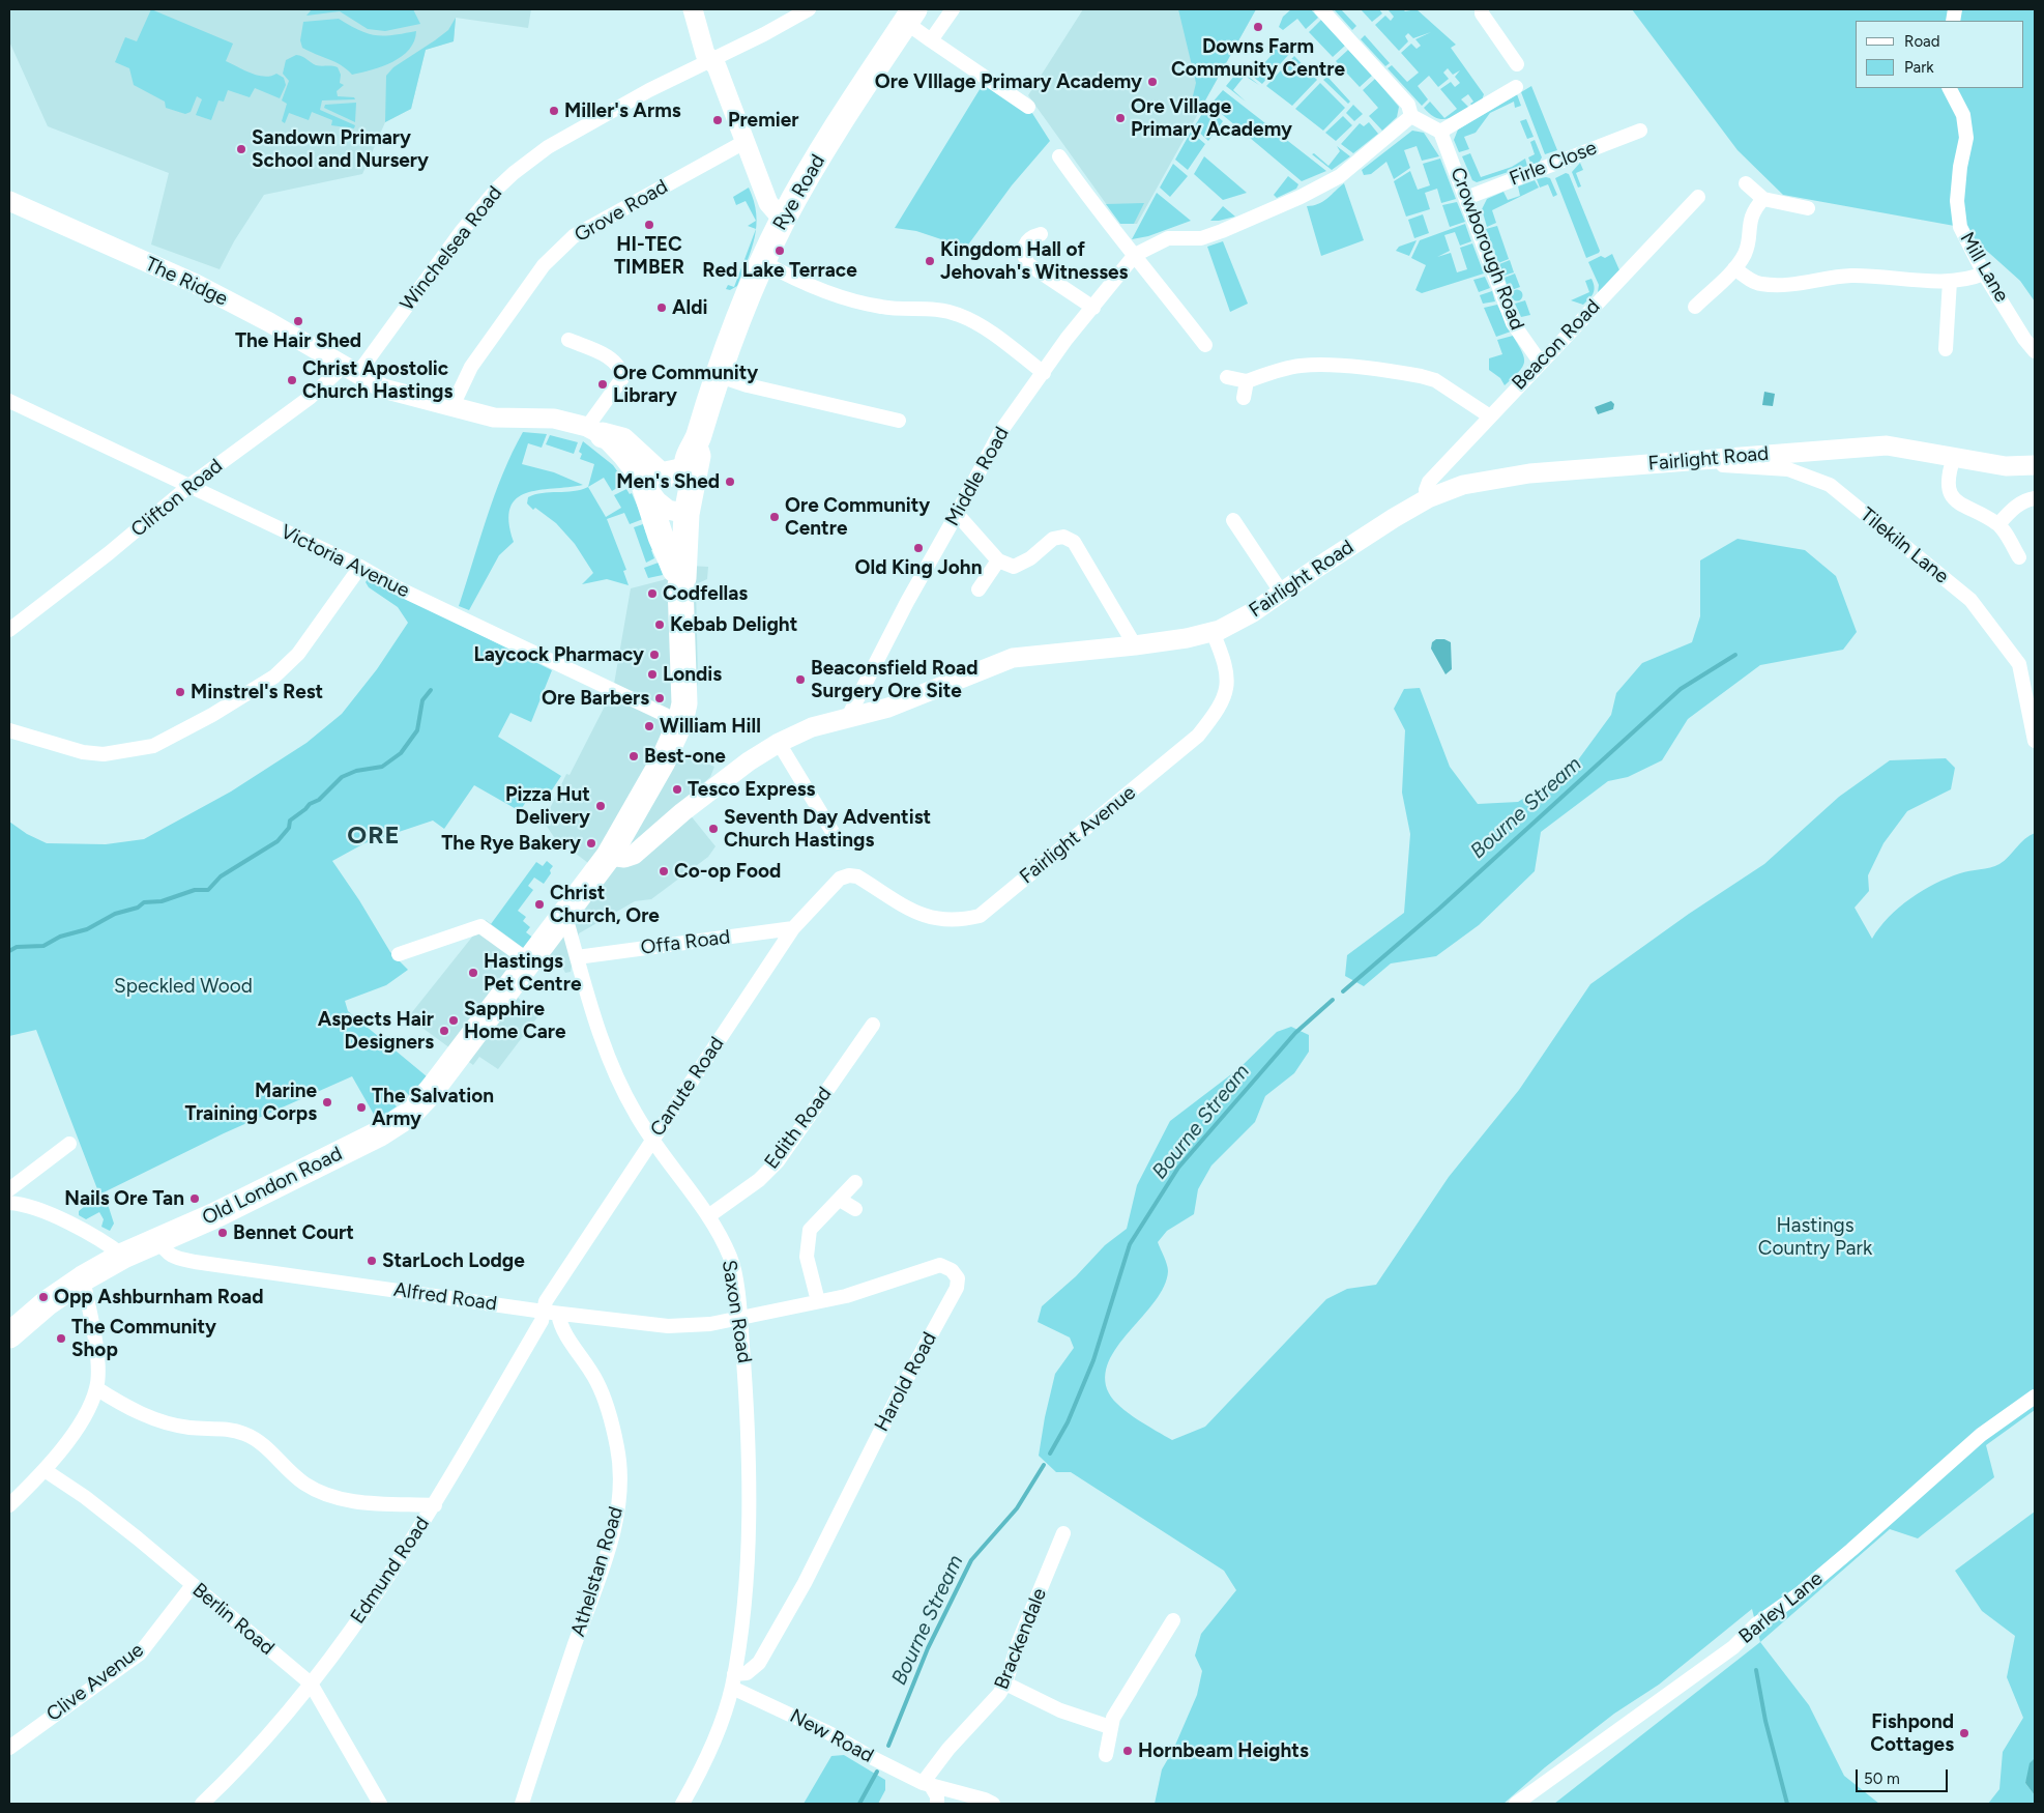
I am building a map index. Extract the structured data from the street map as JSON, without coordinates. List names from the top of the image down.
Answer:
{
  "streets": {
    "highway": ["Rye Road", "Old London Road"],
    "street": [
      "Firle Close",
      "Grove Road",
      "Winchelsea Road",
      "Crowborough Road",
      "Mill Lane",
      "The Ridge",
      "Beacon Road",
      "Fairlight Road",
      "Middle Road",
      "Clifton Road",
      "Tilekiln Lane",
      "Victoria Avenue",
      "Fairlight Avenue",
      "Offa Road",
      "Canute Road",
      "Edith Road",
      "Alfred Road",
      "Saxon Road",
      "Harold Road",
      "Edmund Road",
      "Athelstan Road",
      "Barley Lane",
      "Berlin Road",
      "Brackendale",
      "Clive Avenue",
      "New Road"
    ]
  },
  "crossings": [
    ["Firle Close", "Crowborough Road"],
    ["Rye Road", "Old London Road"],
    ["Winchelsea Road", "The Ridge"],
    ["Winchelsea Road", "Clifton Road"],
    ["Crowborough Road", "Beacon Road"],
    ["The Ridge", "Clifton Road"],
    ["Beacon Road", "Fairlight Road"],
    ["Fairlight Road", "Middle Road"],
    ["Fairlight Road", "Tilekiln Lane"],
    ["Fairlight Road", "Fairlight Avenue"],
    ["Fairlight Road", "Old London Road"],
    ["Clifton Road", "Victoria Avenue"],
    ["Victoria Avenue", "Old London Road"],
    ["Fairlight Avenue", "Canute Road"],
    ["Offa Road", "Canute Road"],
    ["Offa Road", "Saxon Road"],
    ["Canute Road", "Alfred Road"],
    ["Canute Road", "Saxon Road"],
    ["Canute Road", "Edmund Road"],
    ["Canute Road", "Athelstan Road"],
    ["Edith Road", "Saxon Road"],
    ["Old London Road", "Alfred Road"],
    ["Old London Road", "Saxon Road"],
    ["Alfred Road", "Saxon Road"],
    ["Alfred Road", "Harold Road"],
    ["Alfred Road", "Edmund Road"],
    ["Alfred Road", "Athelstan Road"],
    ["Saxon Road", "Harold Road"],
    ["Saxon Road", "New Road"],
    ["Harold Road", "New Road"],
    ["Edmund Road", "Athelstan Road"],
    ["Edmund Road", "Berlin Road"],
    ["Berlin Road", "Clive Avenue"],
    ["Brackendale", "New Road"]
  ],
  "districts": ["ORE"],
  "water": ["Bourne Stream"],
  "parks": ["Speckled Wood", "Hastings Country Park"],
  "places": [
    "Downs Farm Community Centre",
    "Ore VIllage Primary Academy",
    "Miller's Arms",
    "Ore Village Primary Academy",
    "Premier",
    "Sandown Primary School and Nursery",
    "HI-TEC TIMBER",
    "Red Lake Terrace",
    "Kingdom Hall of Jehovah's Witnesses",
    "Aldi",
    "The Hair Shed",
    "Christ Apostolic Church Hastings",
    "Ore Community Library",
    "Men's Shed",
    "Ore Community Centre",
    "Old King John",
    "Codfellas",
    "Kebab Delight",
    "Laycock Pharmacy",
    "Londis",
    "Beaconsfield Road Surgery Ore Site",
    "Minstrel's Rest",
    "Ore Barbers",
    "William Hill",
    "Best-one",
    "Tesco Express",
    "Pizza Hut Delivery",
    "Seventh Day Adventist Church Hastings",
    "The Rye Bakery",
    "Co-op Food",
    "Christ Church, Ore",
    "Hastings Pet Centre",
    "Sapphire Home Care",
    "Aspects Hair Designers",
    "Marine Training Corps",
    "The Salvation Army",
    "Nails Ore Tan",
    "Bennet Court",
    "StarLoch Lodge",
    "Opp Ashburnham Road",
    "The Community Shop",
    "Fishpond Cottages",
    "Hornbeam Heights"
  ],
  "legend": ["Road", "Park"],
  "scale_bar": "50 m"
}
